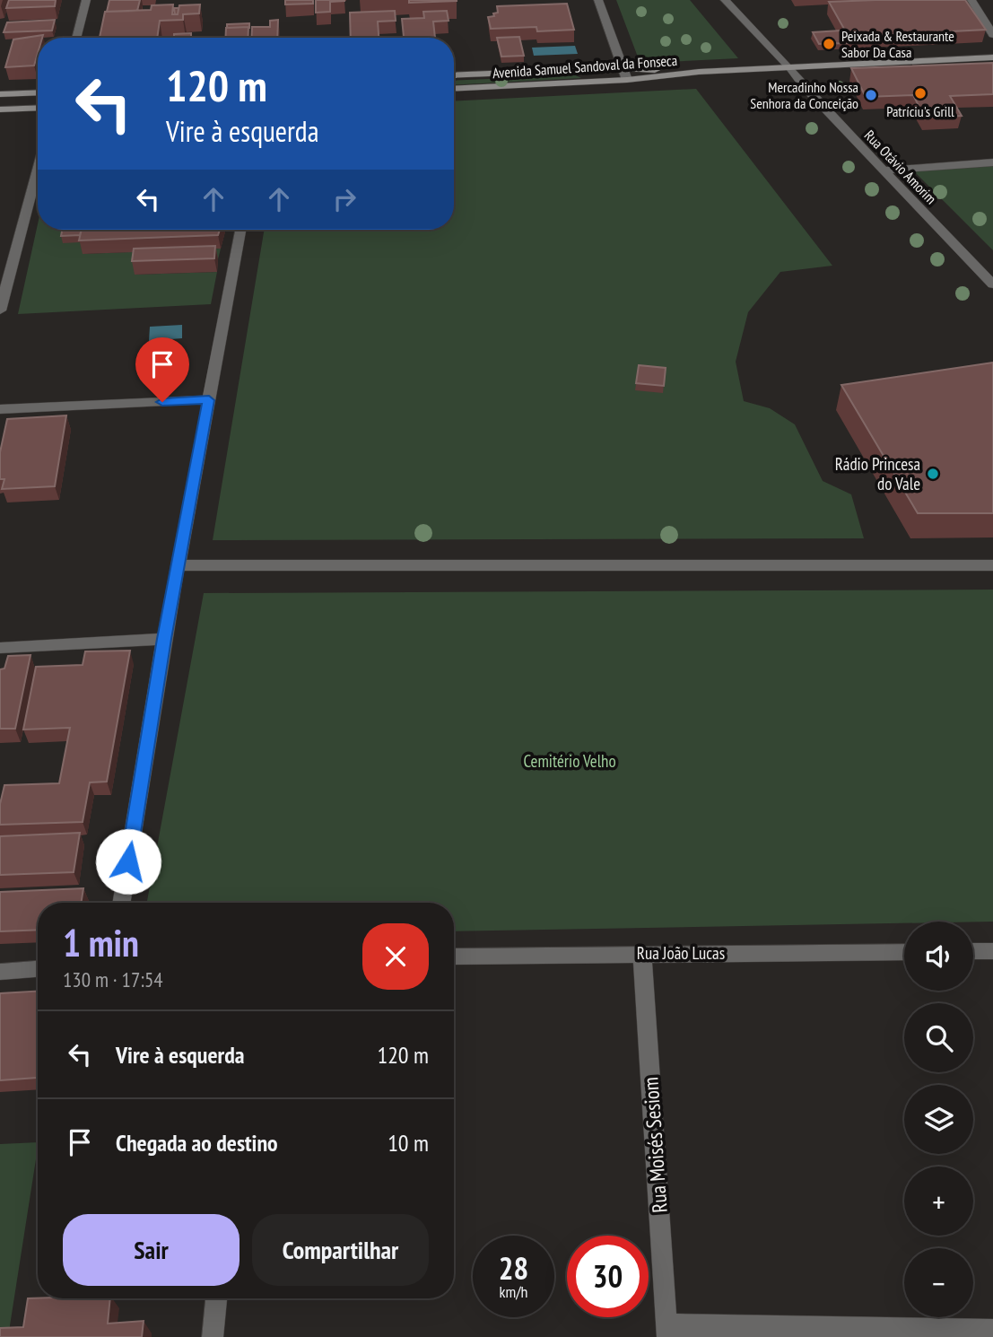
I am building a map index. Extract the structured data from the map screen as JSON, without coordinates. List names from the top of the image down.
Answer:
{
  "streets": {
    "street": [
      "Avenida Samuel Sandoval da Fonseca",
      "Rua Otávio Amorim",
      "Rua João Lucas",
      "Rua Moisés Sesiom"
    ]
  },
  "crossings": [
    ["Rua João Lucas", "Rua Moisés Sesiom"]
  ],
  "parks": ["Cemitério Velho"],
  "places": [
    "Peixada & Restaurante Sabor Da Casa",
    "Patríciu's Grill",
    "Mercadinho Nossa Senhora da Conceição",
    "Rádio Princesa do Vale"
  ],
  "page": {
    "turn": ["120 m", "Vire à esquerda"],
    "heading": ["1 min", "130 m · 17:54"],
    "map_buttons": ["+", "−"],
    "list": [
      {
        "name": "Vire à esquerda",
        "value": "120 m"
      },
      {
        "name": "Chegada ao destino",
        "value": "10 m"
      }
    ],
    "buttons": ["Sair", "Compartilhar"],
    "speed": "28 km/h",
    "limit": "30"
  }
}
